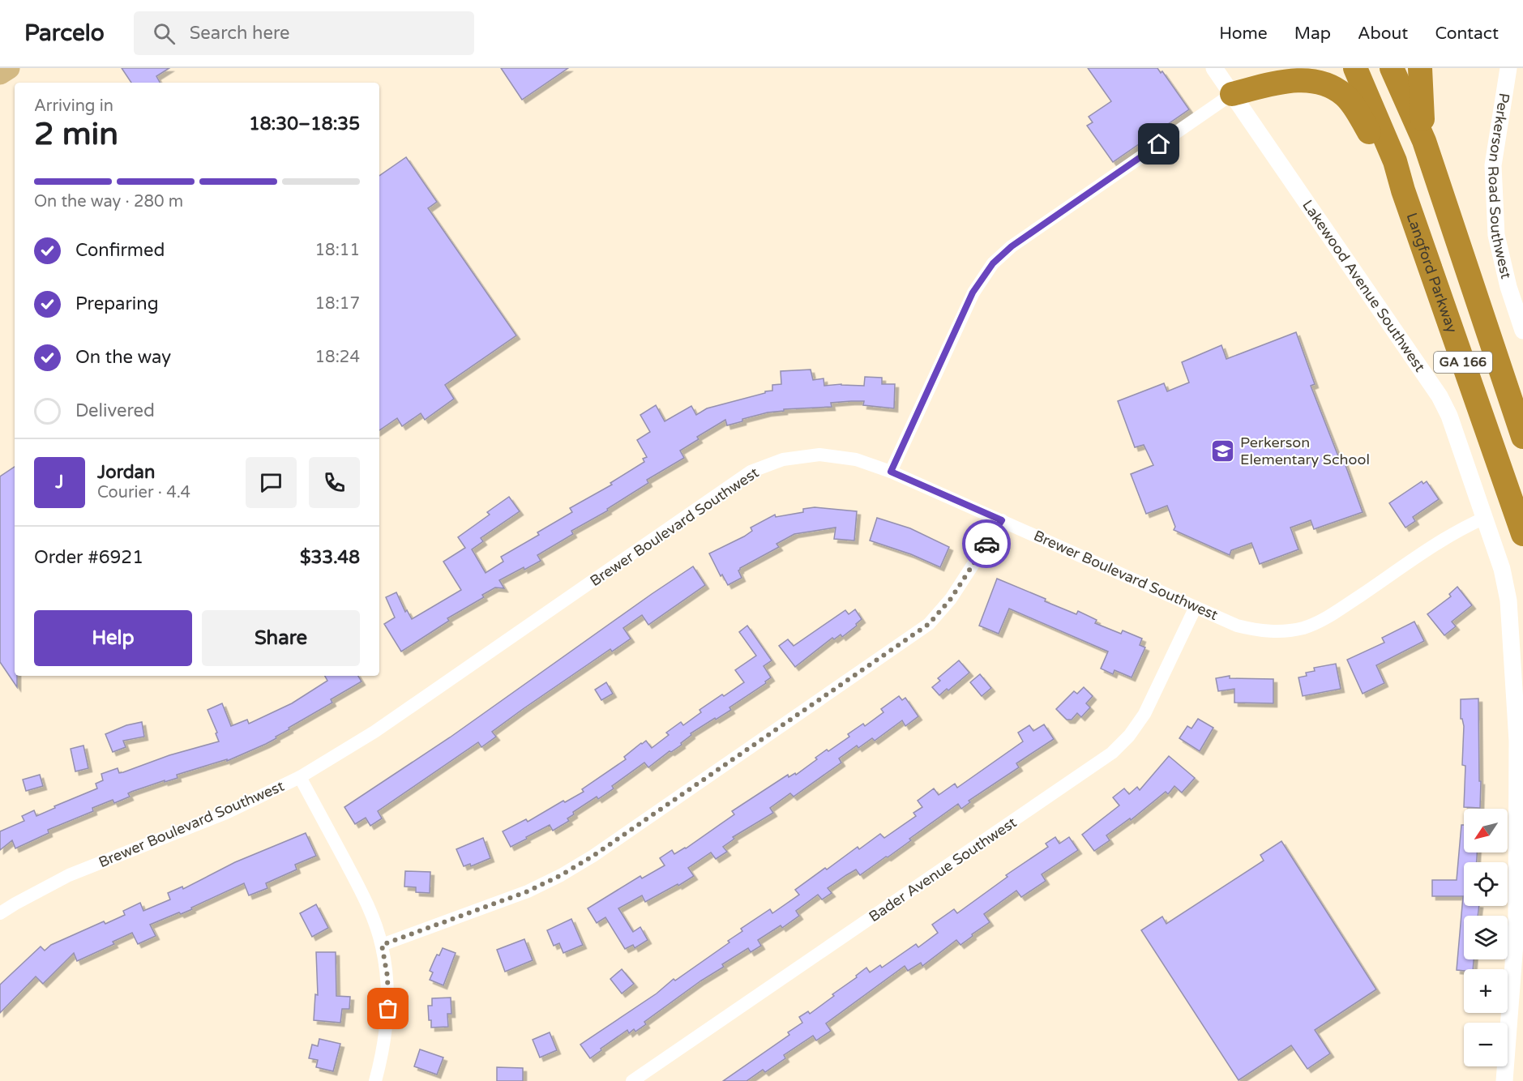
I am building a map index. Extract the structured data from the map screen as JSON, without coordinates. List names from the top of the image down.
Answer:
{
  "streets": {
    "highway": ["Langford Parkway", "GA 166"],
    "street": [
      "Perkerson Road Southwest",
      "Lakewood Avenue Southwest",
      "Brewer Boulevard Southwest",
      "Bader Avenue Southwest"
    ]
  },
  "crossings": [
    ["Lakewood Avenue Southwest", "Brewer Boulevard Southwest"],
    ["Brewer Boulevard Southwest", "Bader Avenue Southwest"]
  ],
  "places": {
    "school or university": ["Perkerson Elementary School"]
  },
  "north": "bottom left",
  "page": {
    "header": "Parcelo",
    "search": "Search here",
    "nav": [
      "Home",
      "Map",
      "About",
      "Contact"
    ],
    "heading": ["2 min", "Arriving in", "18:30–18:35"],
    "panel": [
      "Jordan",
      "Courier · 4.4",
      "Order #6921",
      "$33.48"
    ],
    "bar": "On the way · 280 m",
    "list": [
      ["Confirmed", "18:11"],
      ["Preparing", "18:17"],
      ["On the way", "18:24"],
      "Delivered"
    ],
    "round": "J",
    "buttons": ["Help", "Share"],
    "map_buttons": ["+", "−"]
  }
}
